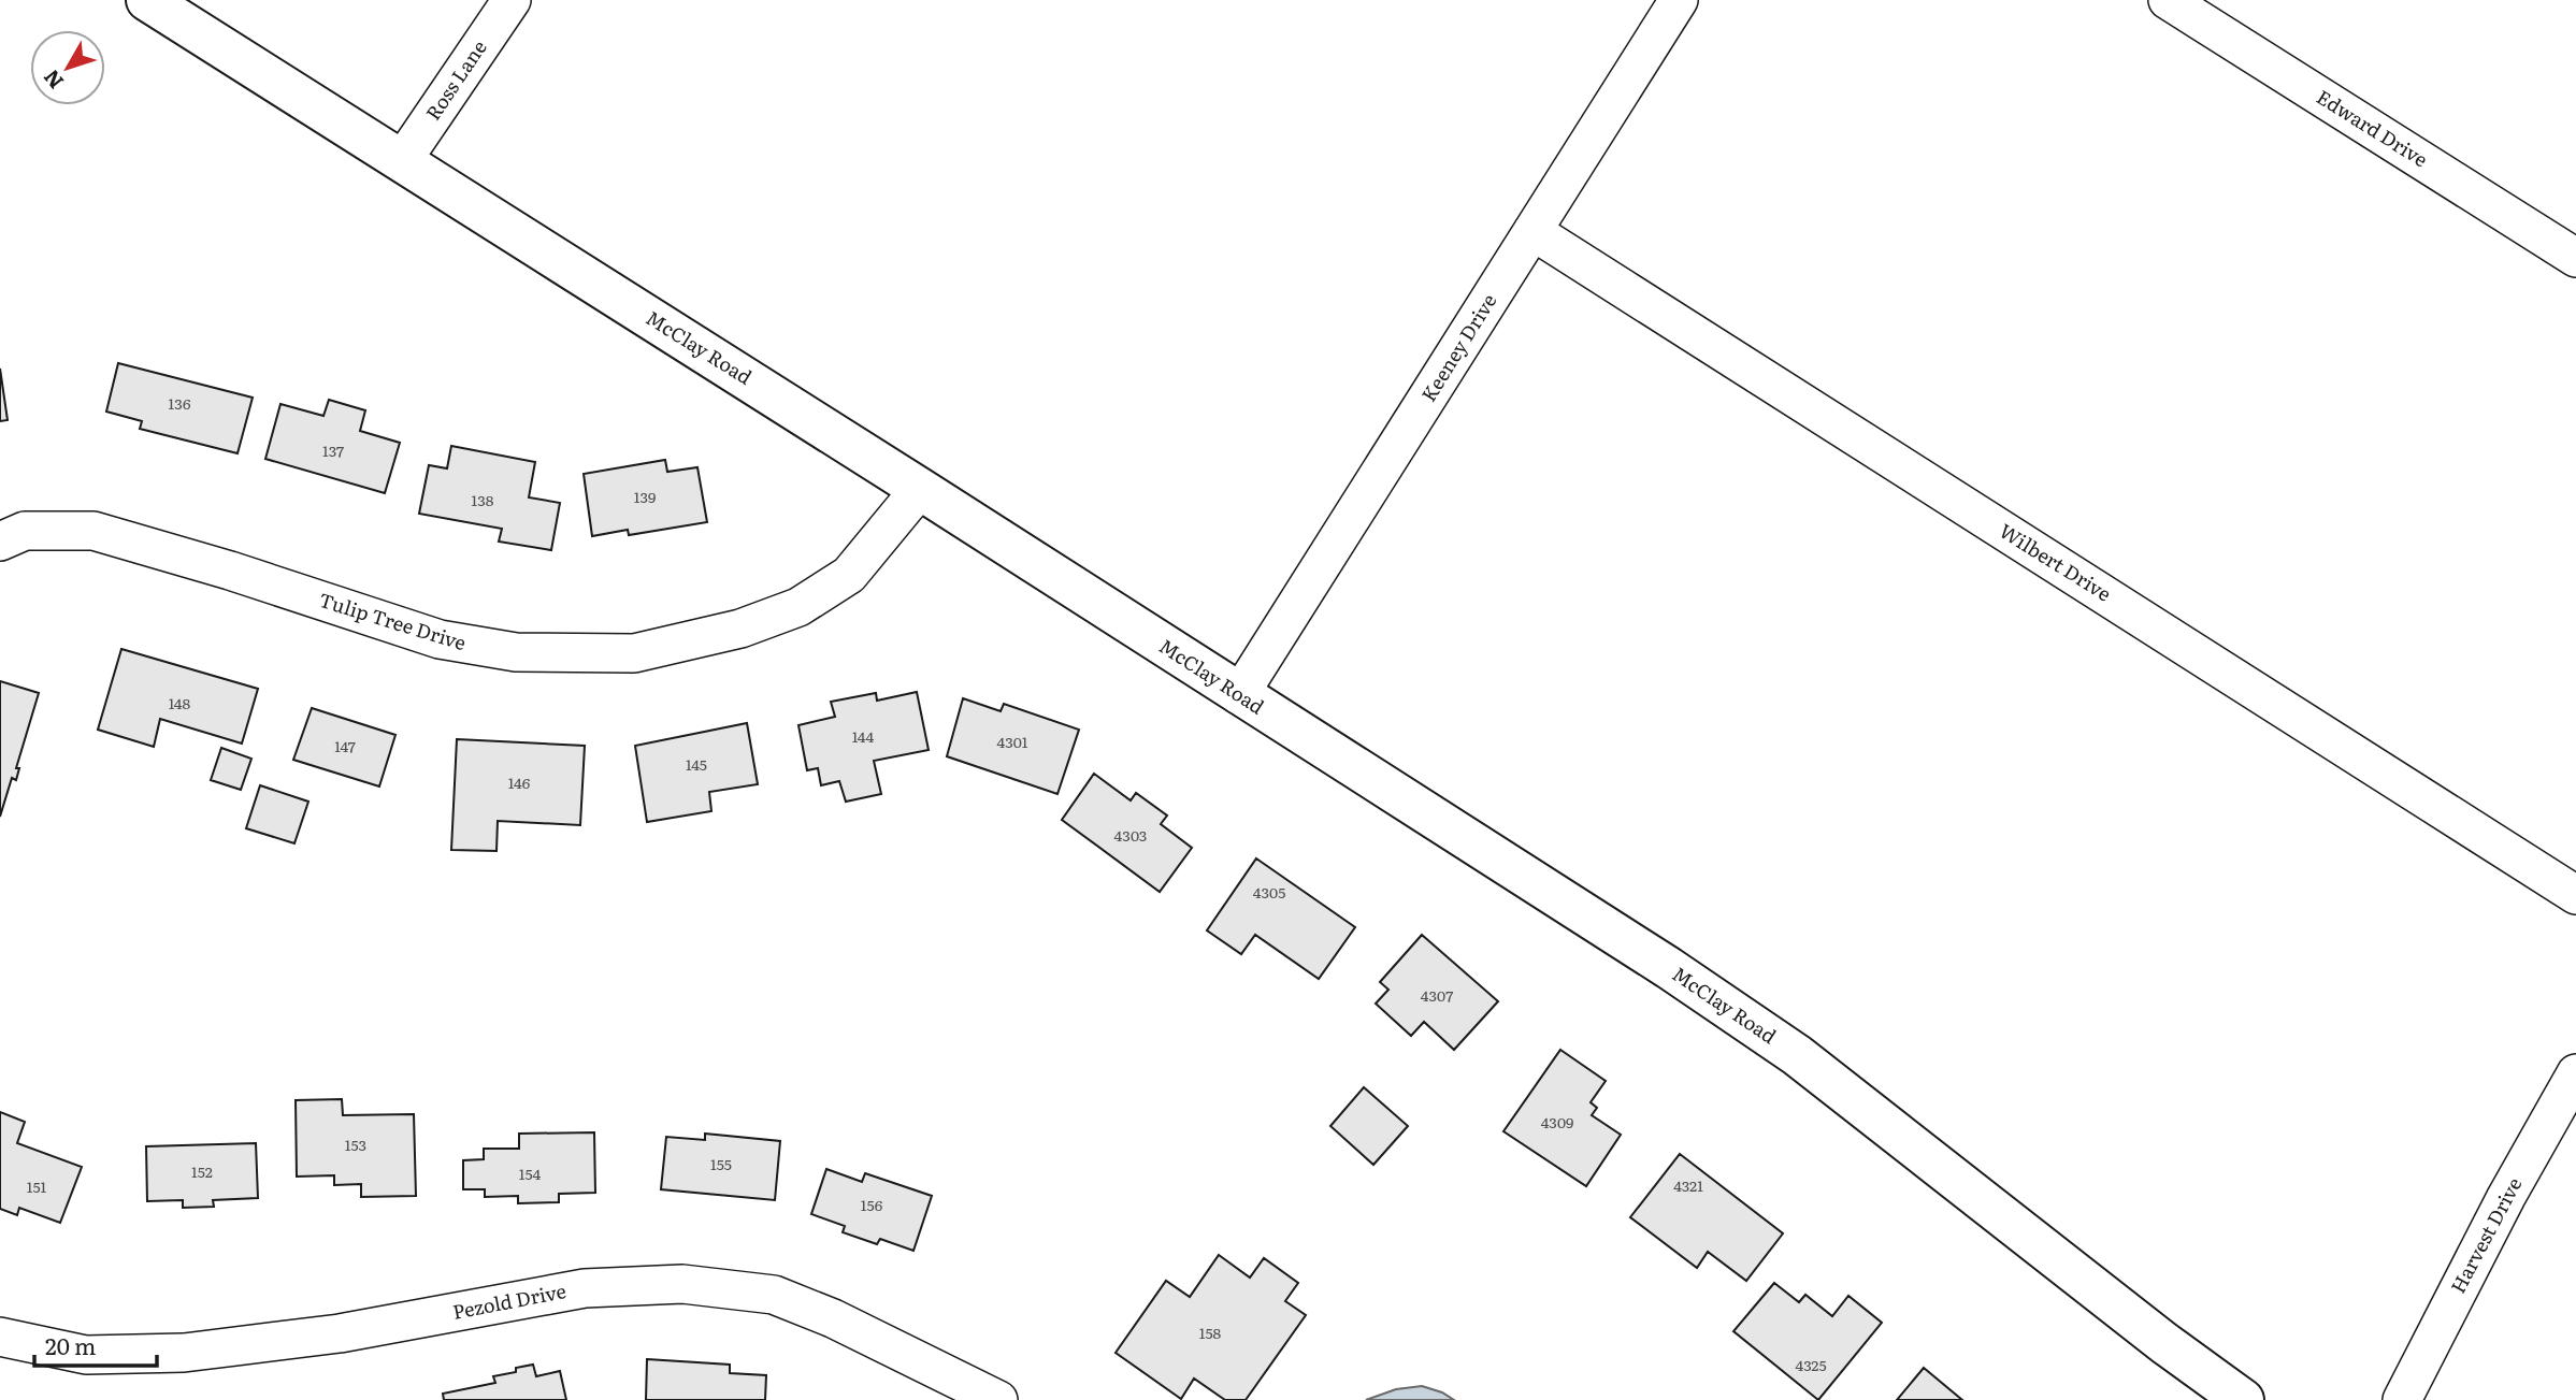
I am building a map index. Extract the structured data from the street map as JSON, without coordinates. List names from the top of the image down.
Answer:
{
  "streets": {
    "main road": ["McClay Road"],
    "street": [
      "Ross Lane",
      "Edward Drive",
      "Keeney Drive",
      "Wilbert Drive",
      "Tulip Tree Drive",
      "Harvest Drive",
      "Pezold Drive"
    ]
  },
  "crossings": [
    ["Ross Lane", "McClay Road"],
    ["McClay Road", "Keeney Drive"],
    ["McClay Road", "Tulip Tree Drive"],
    ["Keeney Drive", "Wilbert Drive"]
  ],
  "house_numbers": [
    "136",
    "137",
    "139",
    "138",
    "148",
    "144",
    "4301",
    "147",
    "145",
    "146",
    "4303",
    "4305",
    "4307",
    "4309",
    "153",
    "155",
    "152",
    "154",
    "4321",
    "151",
    "156",
    "158",
    "4325"
  ],
  "scale_bar": "20 m",
  "north": "bottom left"
}
